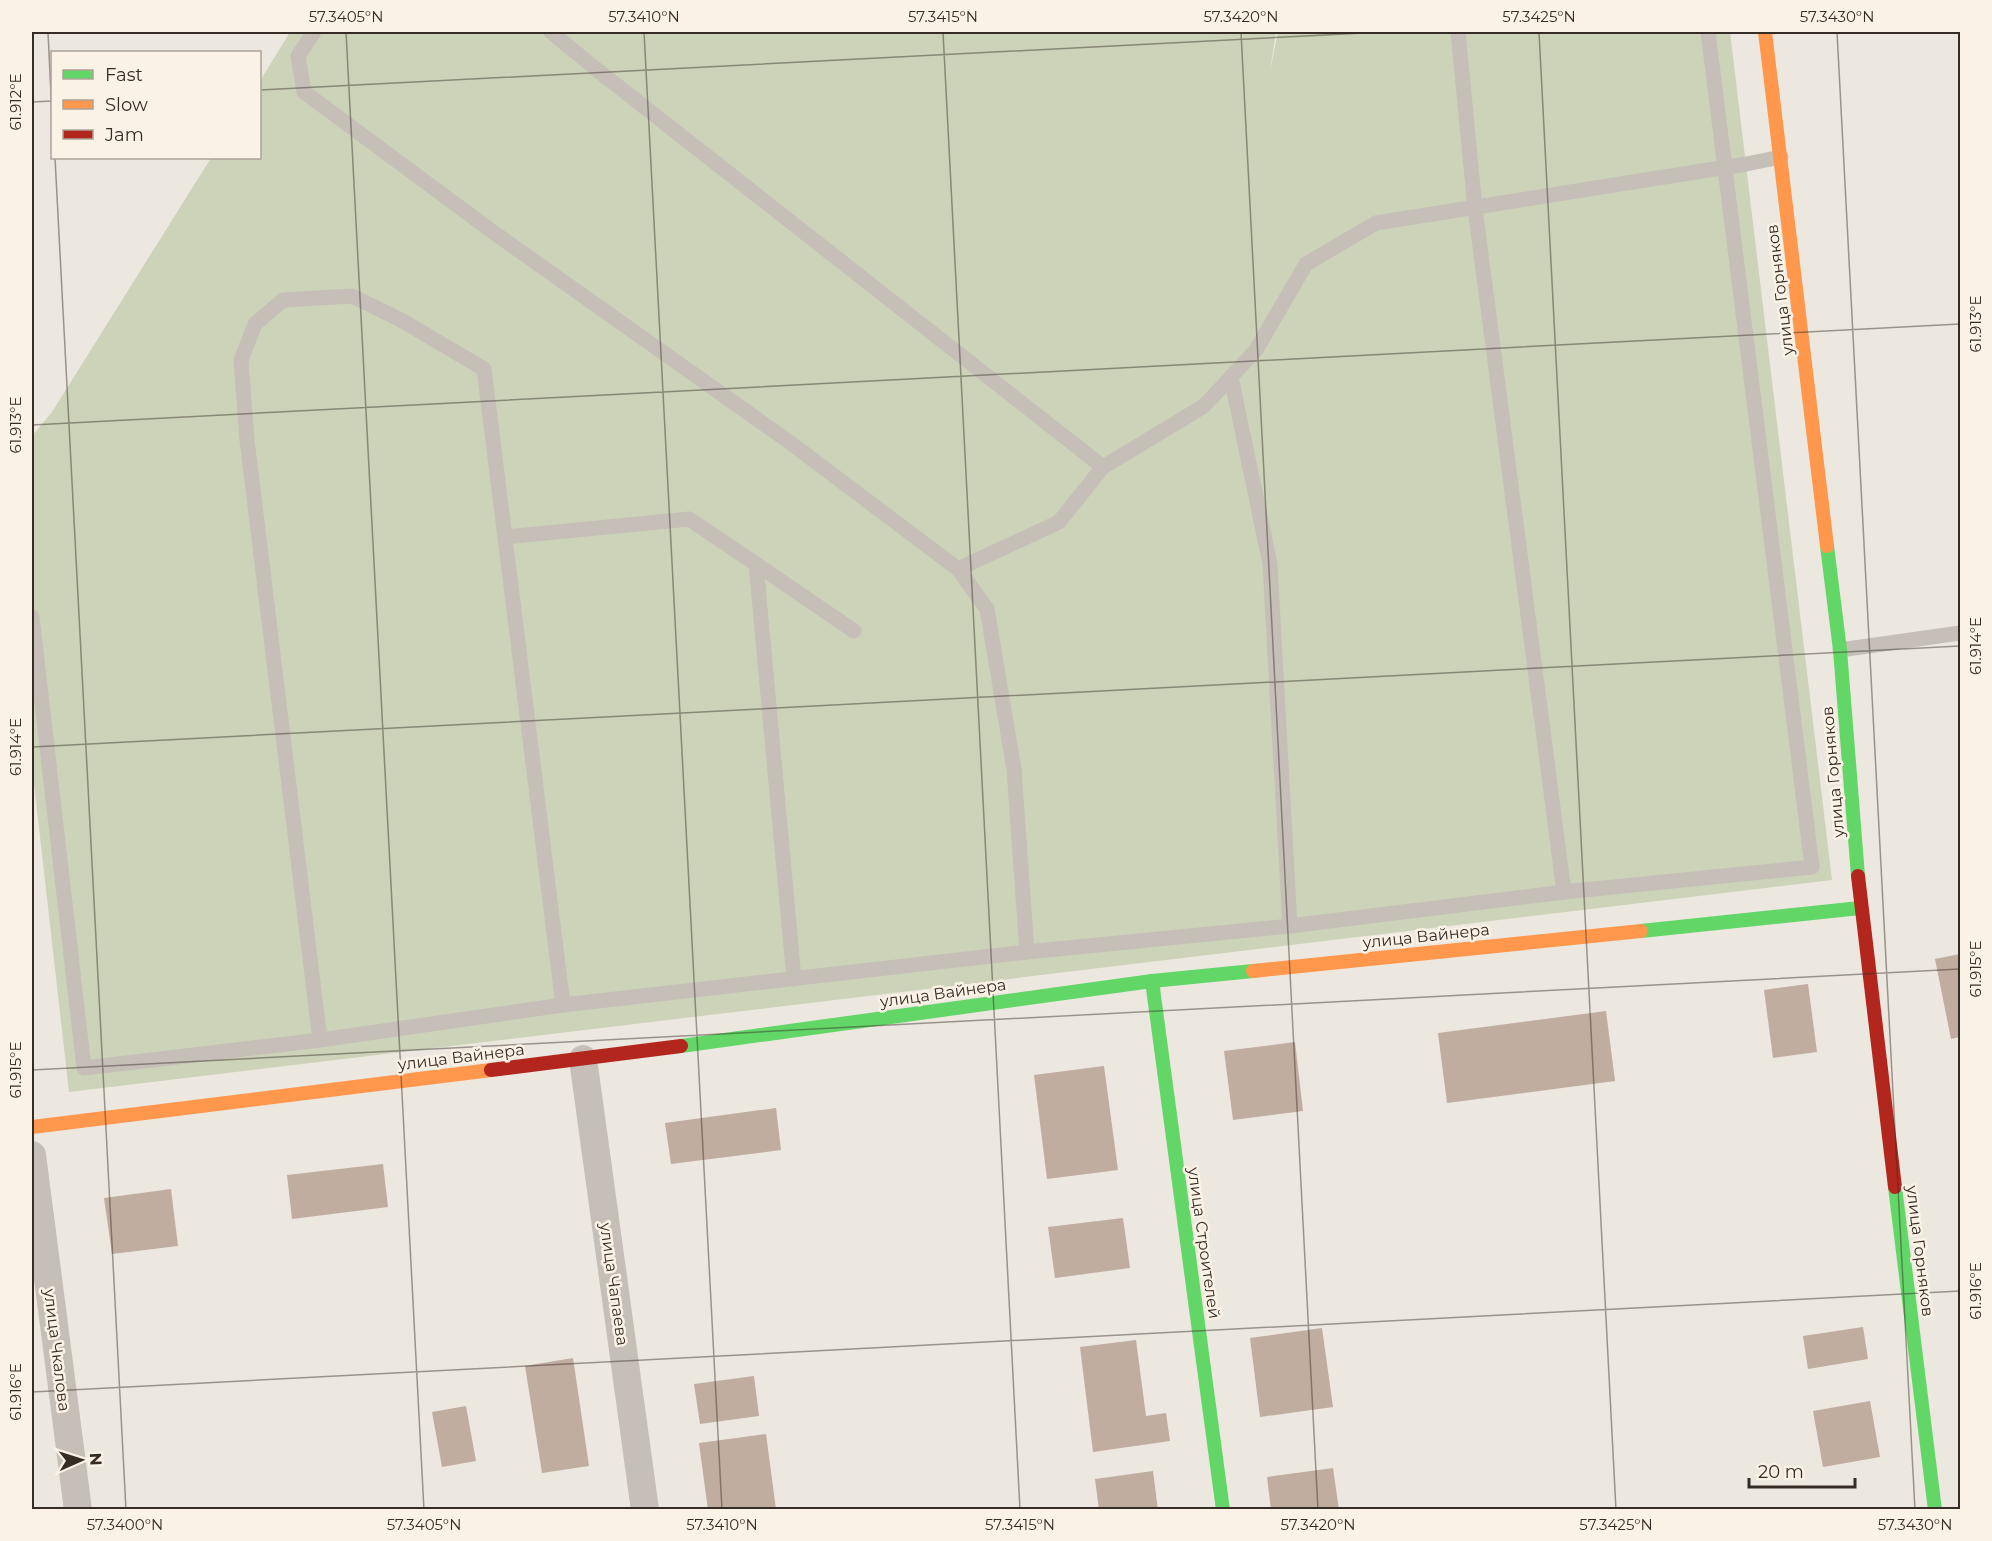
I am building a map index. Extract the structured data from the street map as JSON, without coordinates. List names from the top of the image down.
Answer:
{
  "streets": {
    "street": [
      "улица Горняков",
      "улица Вайнера",
      "улица Строителей",
      "улица Чапаева",
      "улица Чкалова"
    ]
  },
  "crossings": [
    ["улица Горняков", "улица Вайнера"],
    ["улица Вайнера", "улица Строителей"],
    ["улица Вайнера", "улица Чапаева"]
  ],
  "legend": ["Fast", "Slow", "Jam"],
  "scale_bar": "20 m",
  "north": "right",
  "coordinates": [
    "57.3405°N",
    "57.3410°N",
    "57.3415°N",
    "57.3420°N",
    "57.3425°N",
    "57.3430°N",
    "61.912°E",
    "61.913°E",
    "61.914°E",
    "61.915°E",
    "61.916°E",
    "57.3400°N"
  ]
}
